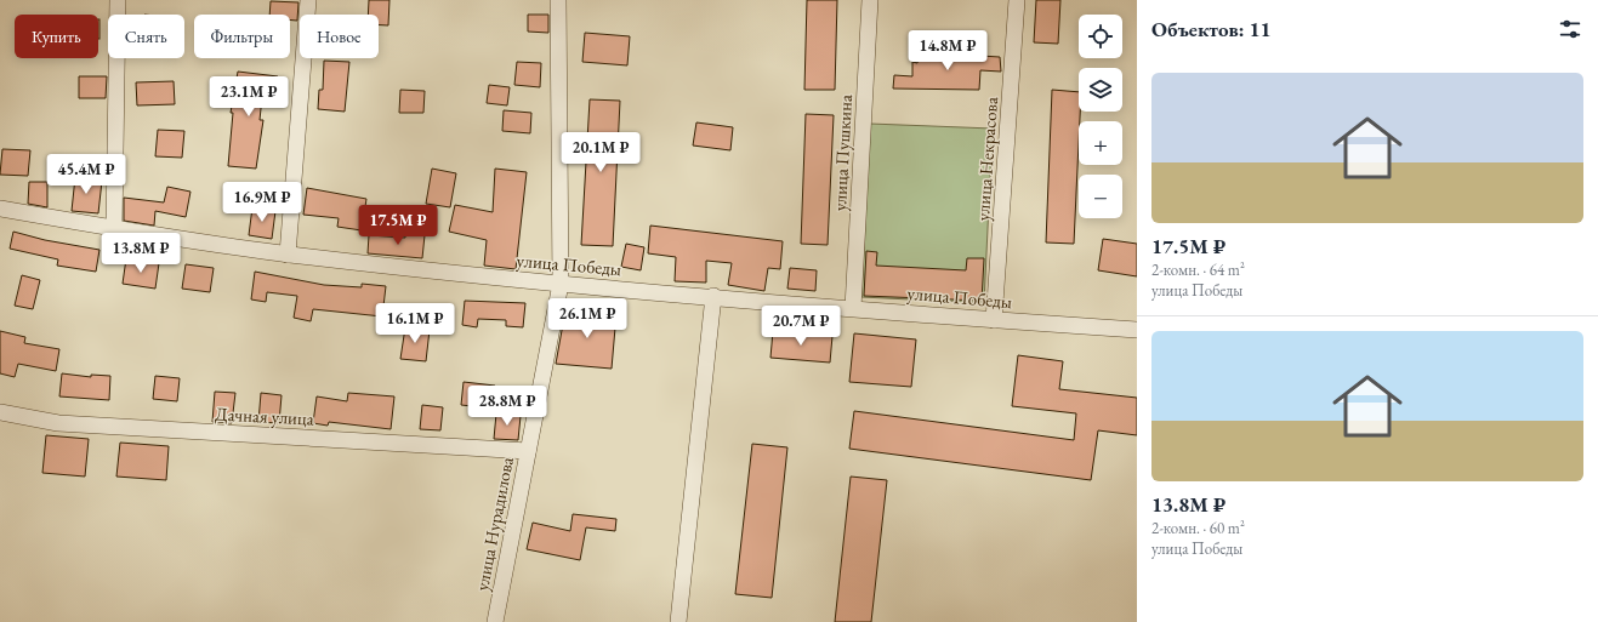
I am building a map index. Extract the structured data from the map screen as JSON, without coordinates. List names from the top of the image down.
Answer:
{
  "streets": {
    "street": [
      "улица Пушкина",
      "улица Некрасова",
      "улица Победы",
      "Дачная улица",
      "улица Нурадилова"
    ]
  },
  "crossings": [
    ["улица Пушкина", "улица Победы"],
    ["улица Некрасова", "улица Победы"],
    ["улица Победы", "улица Нурадилова"],
    ["Дачная улица", "улица Нурадилова"]
  ],
  "page": {
    "heading": "Объектов: 11",
    "map_buttons": ["+", "−"],
    "chip": [
      "Купить",
      "Снять",
      "Фильтры",
      "Новое"
    ],
    "price": [
      "14.8M ₽",
      "23.1M ₽",
      "20.1M ₽",
      "45.4M ₽",
      "16.9M ₽",
      "17.5M ₽",
      "13.8M ₽",
      "26.1M ₽",
      "16.1M ₽",
      "20.7M ₽",
      "28.8M ₽"
    ],
    "list": [
      {
        "name": "17.5M ₽",
        "note": "2-комн. · 64 m² · улица Победы"
      },
      {
        "name": "13.8M ₽",
        "note": "2-комн. · 60 m² · улица Победы"
      }
    ]
  }
}
